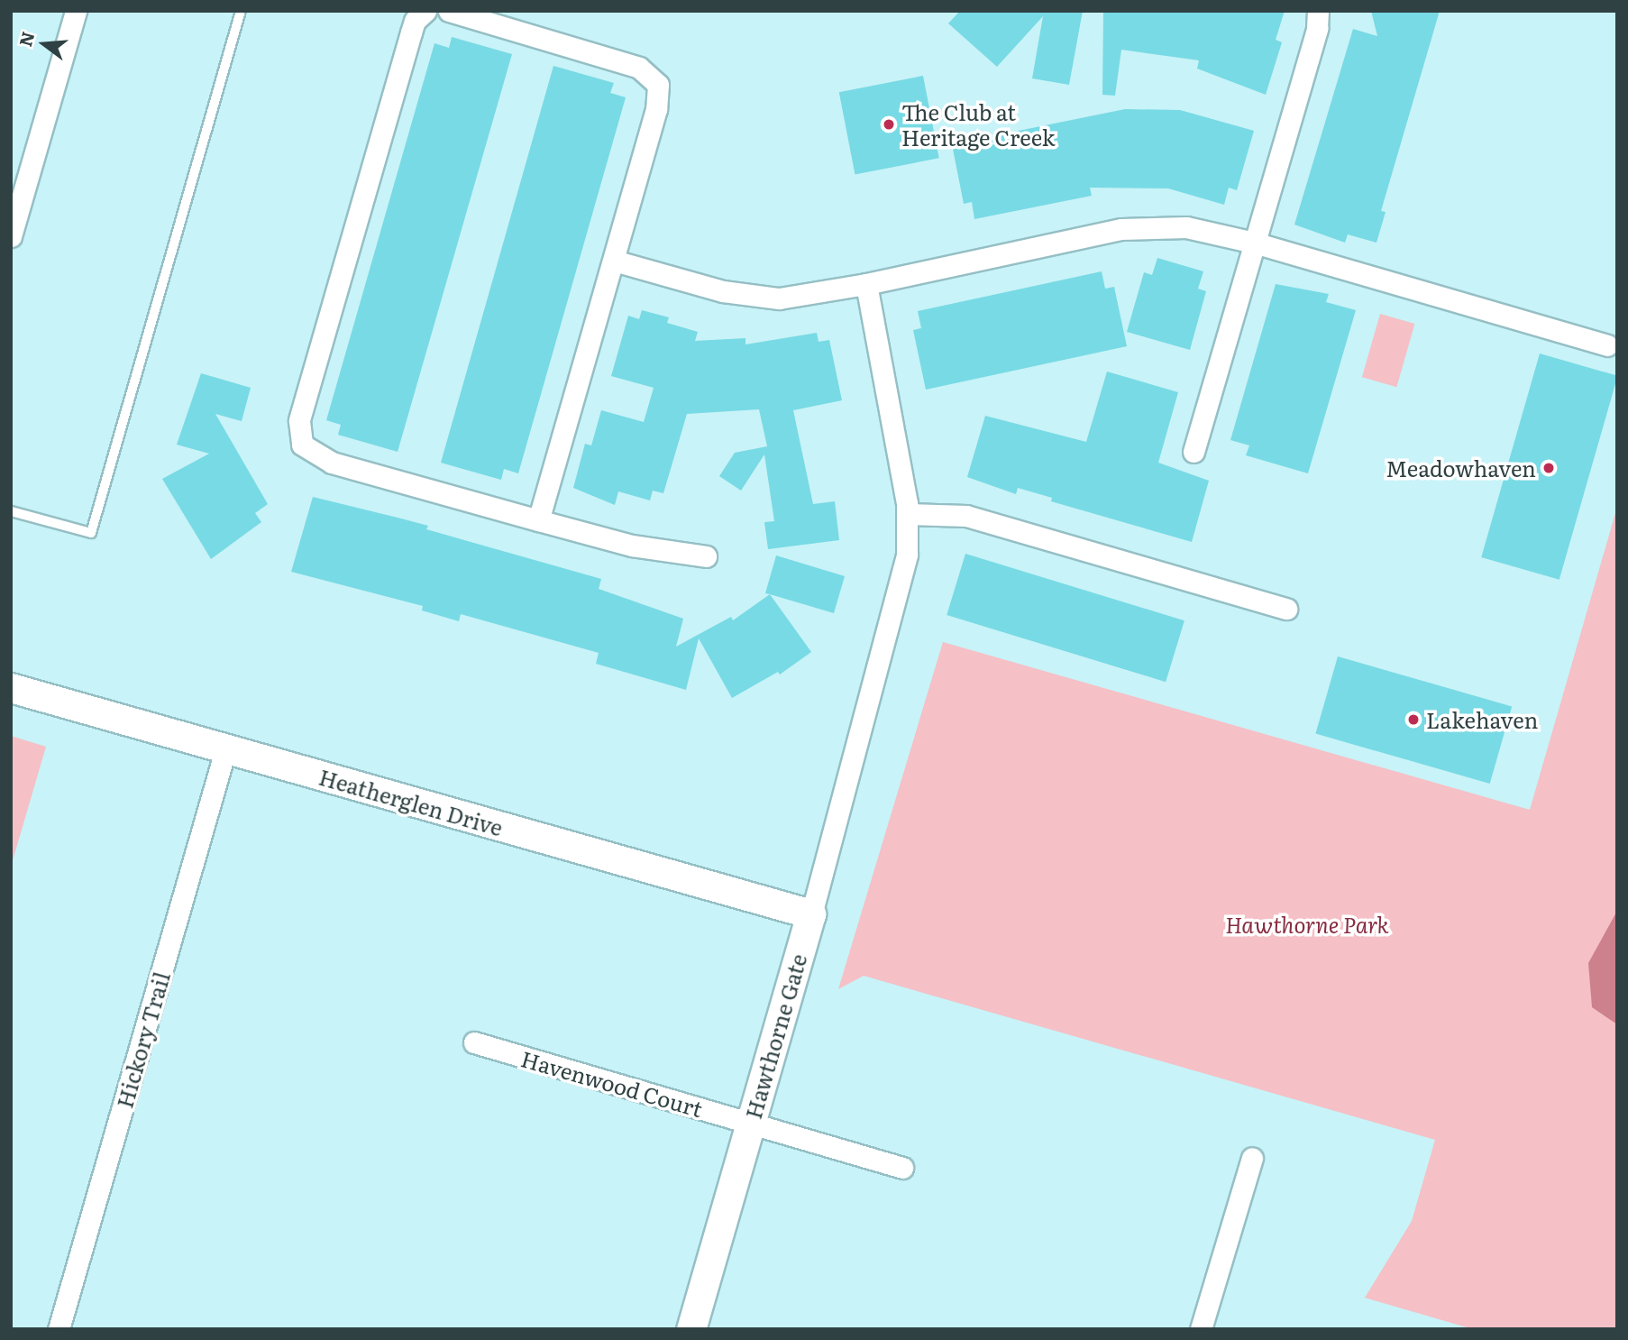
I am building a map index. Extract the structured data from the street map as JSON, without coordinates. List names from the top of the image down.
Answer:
{
  "streets": {
    "street": [
      "Heatherglen Drive",
      "Hawthorne Gate",
      "Hickory Trail",
      "Havenwood Court"
    ]
  },
  "crossings": [
    ["Heatherglen Drive", "Hawthorne Gate"],
    ["Heatherglen Drive", "Hickory Trail"],
    ["Hawthorne Gate", "Havenwood Court"]
  ],
  "parks": ["Hawthorne Park"],
  "places": ["The Club at Heritage Creek", "Meadowhaven", "Lakehaven"],
  "north": "left"
}
